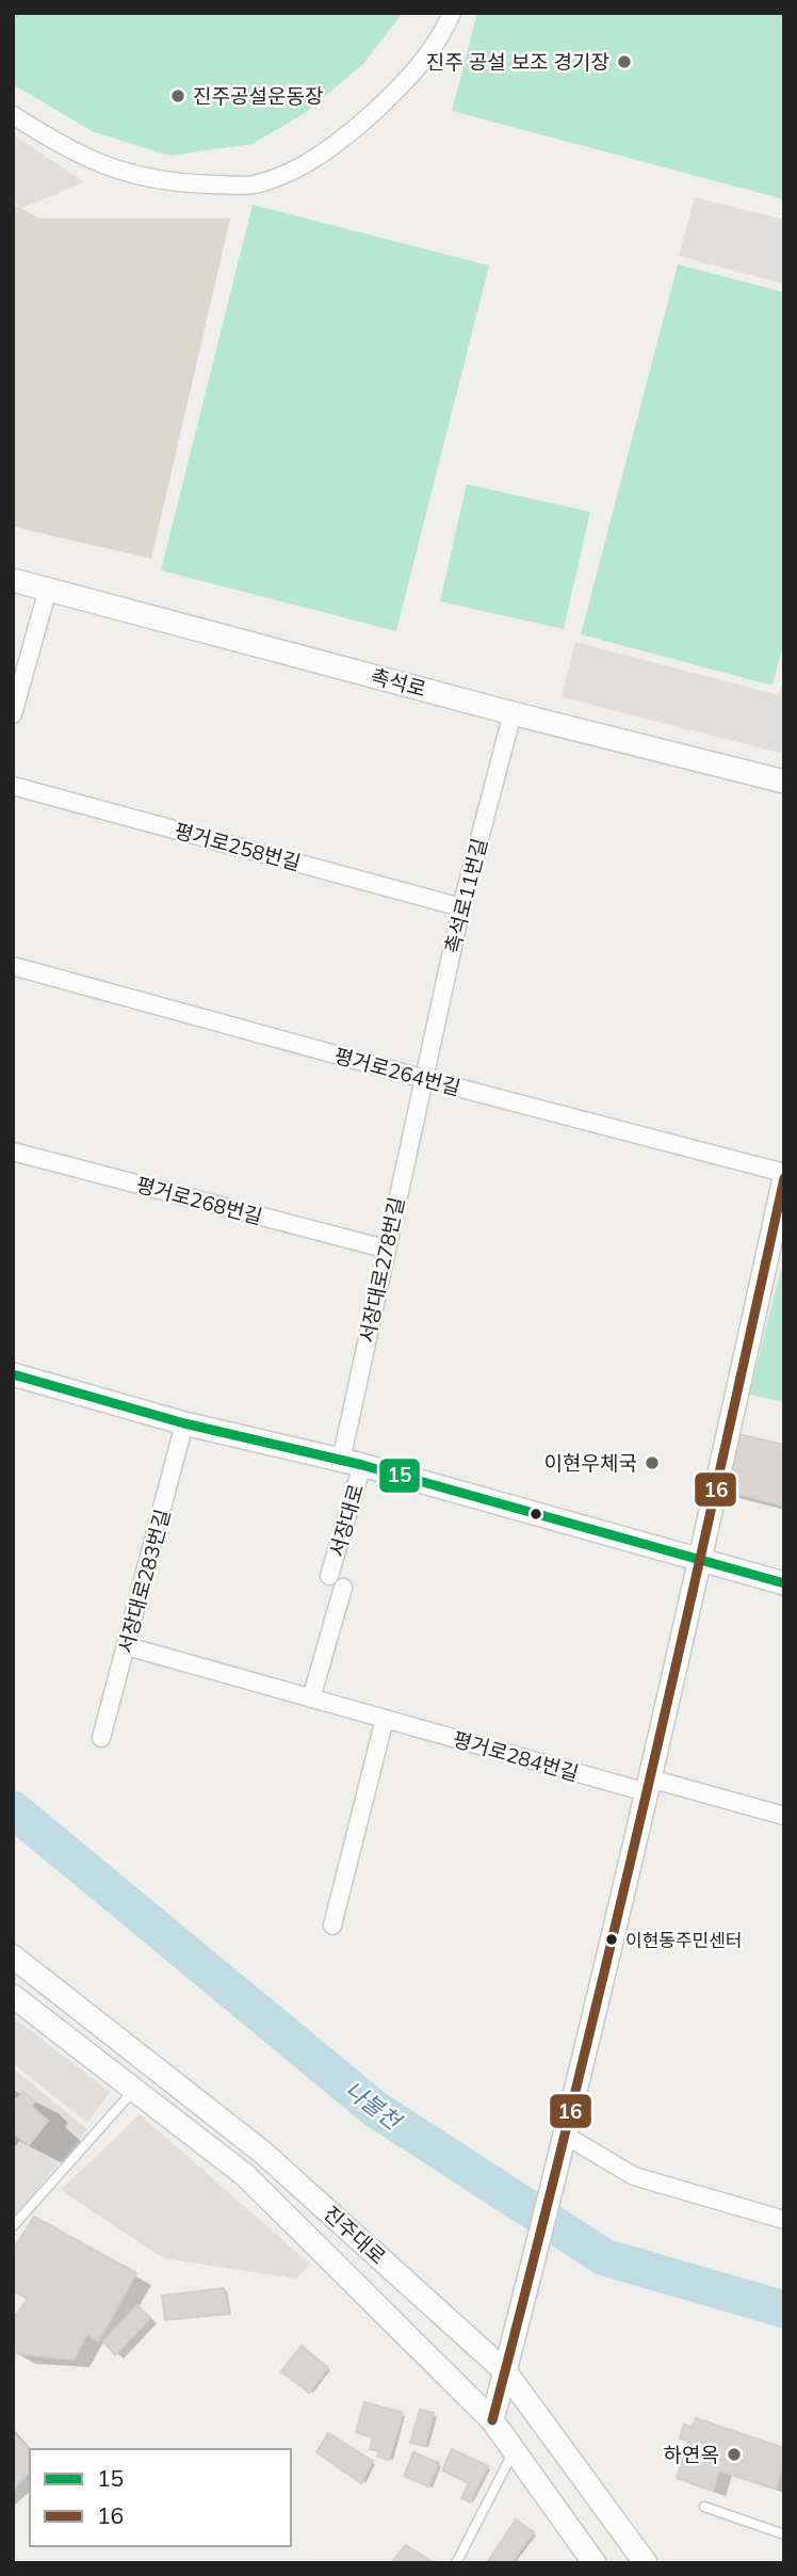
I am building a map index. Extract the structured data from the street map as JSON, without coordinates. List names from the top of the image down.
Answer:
{
  "streets": {
    "street": [
      "촉석로",
      "평거로258번길",
      "촉석로11번길",
      "평거로264번길",
      "평거로268번길",
      "서장대로278번길",
      "서장대로",
      "서장대로283번길",
      "평거로284번길",
      "진주대로"
    ]
  },
  "crossings": [
    ["촉석로", "촉석로11번길"],
    ["평거로258번길", "촉석로11번길"],
    ["촉석로11번길", "평거로264번길"],
    ["촉석로11번길", "서장대로278번길"],
    ["평거로264번길", "서장대로278번길"],
    ["평거로268번길", "서장대로278번길"],
    ["서장대로278번길", "서장대로"],
    ["서장대로", "서장대로283번길"],
    ["서장대로283번길", "평거로284번길"]
  ],
  "water": ["나불천"],
  "places": [
    "진주 공설 보조 경기장",
    "진주공설운동장",
    "이현우체국",
    "이현동주민센터",
    "하연옥"
  ],
  "lines": ["transit line 16", "transit line 15"],
  "legend": ["15", "16"]
}
